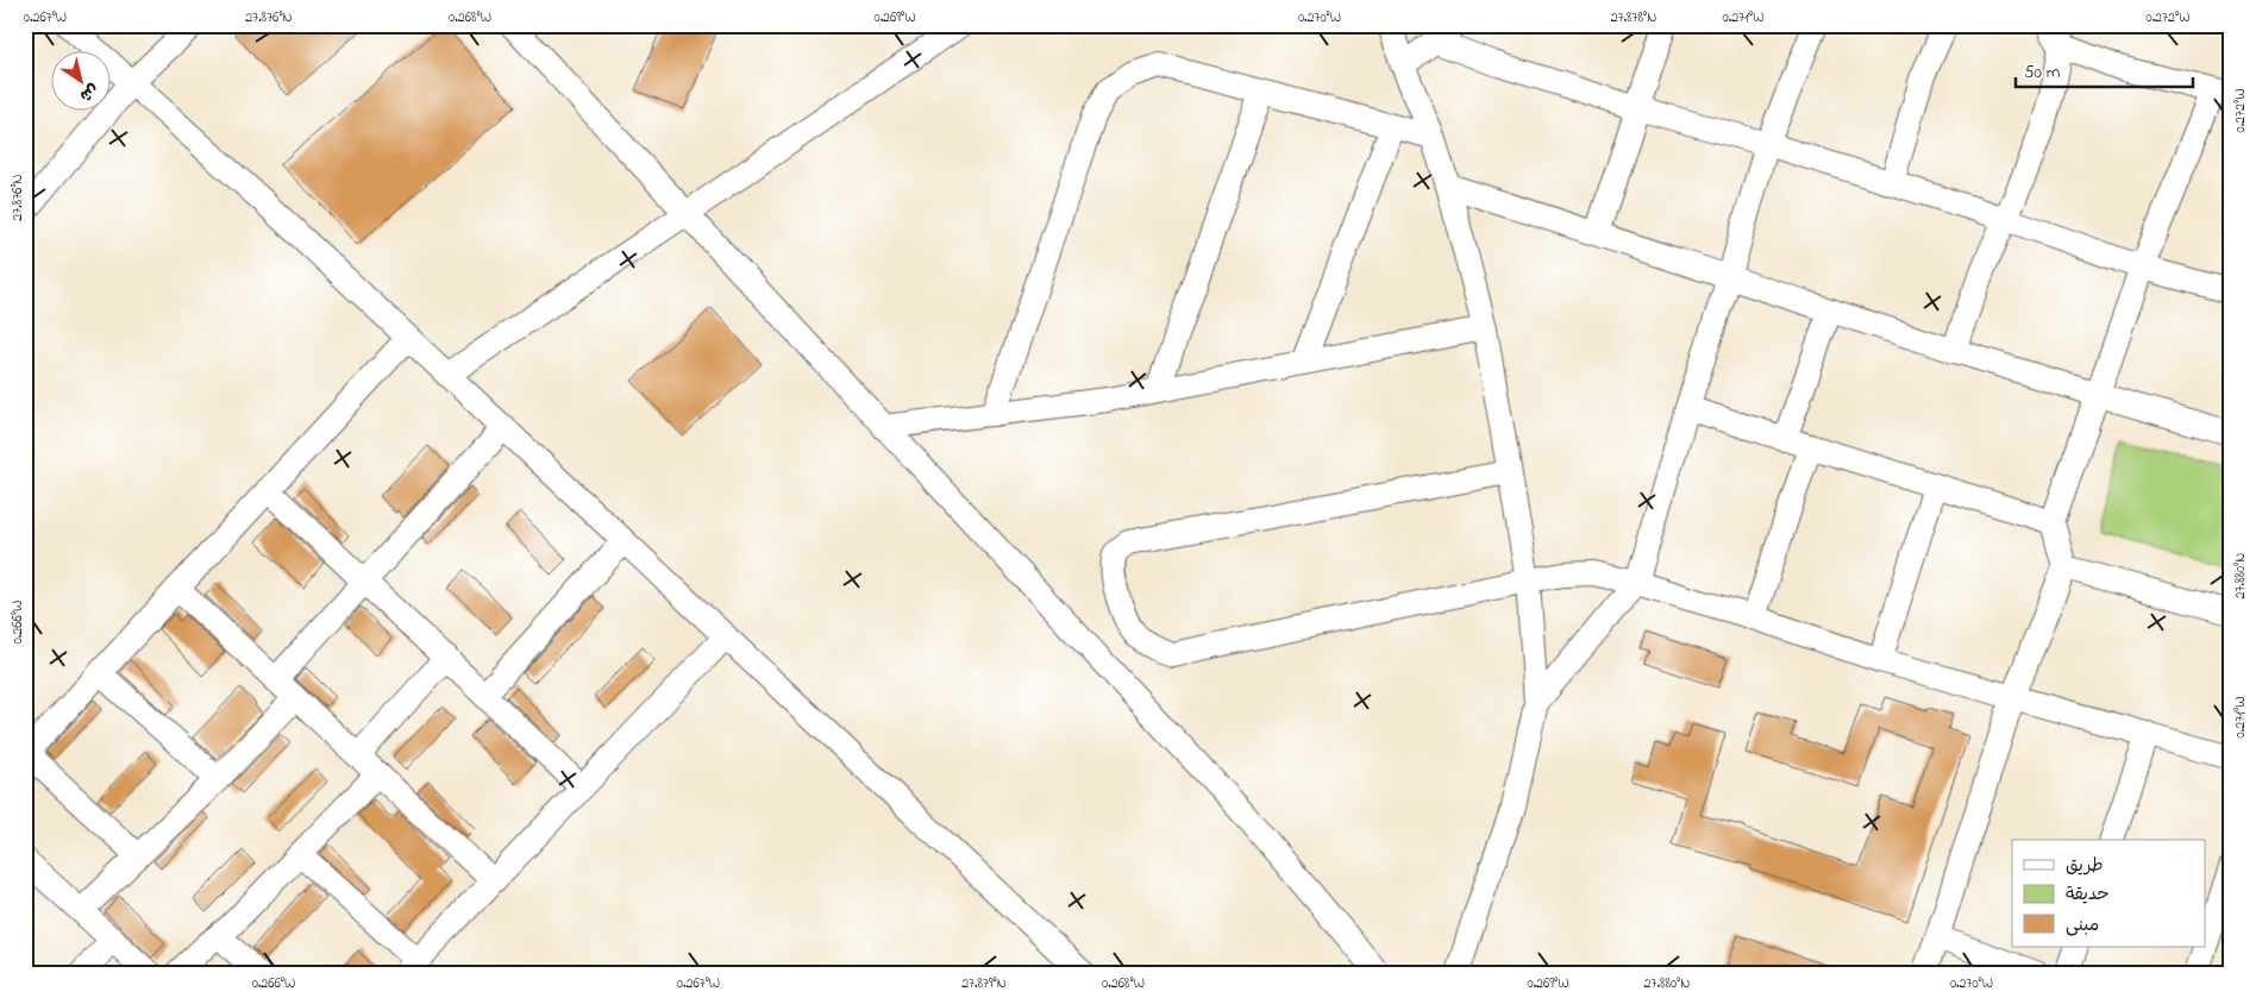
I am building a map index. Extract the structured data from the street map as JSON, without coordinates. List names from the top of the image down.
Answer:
{
  "legend": ["طريق", "حديقة", "مبنى"],
  "scale_bar": "50 m",
  "north": "bottom right",
  "coordinates": [
    "0.267°W",
    "27.876°N",
    "0.268°W",
    "0.269°W",
    "0.270°W",
    "27.878°N",
    "0.271°W",
    "0.272°W",
    "27.880°N",
    "0.266°W",
    "27.879°N"
  ]
}
